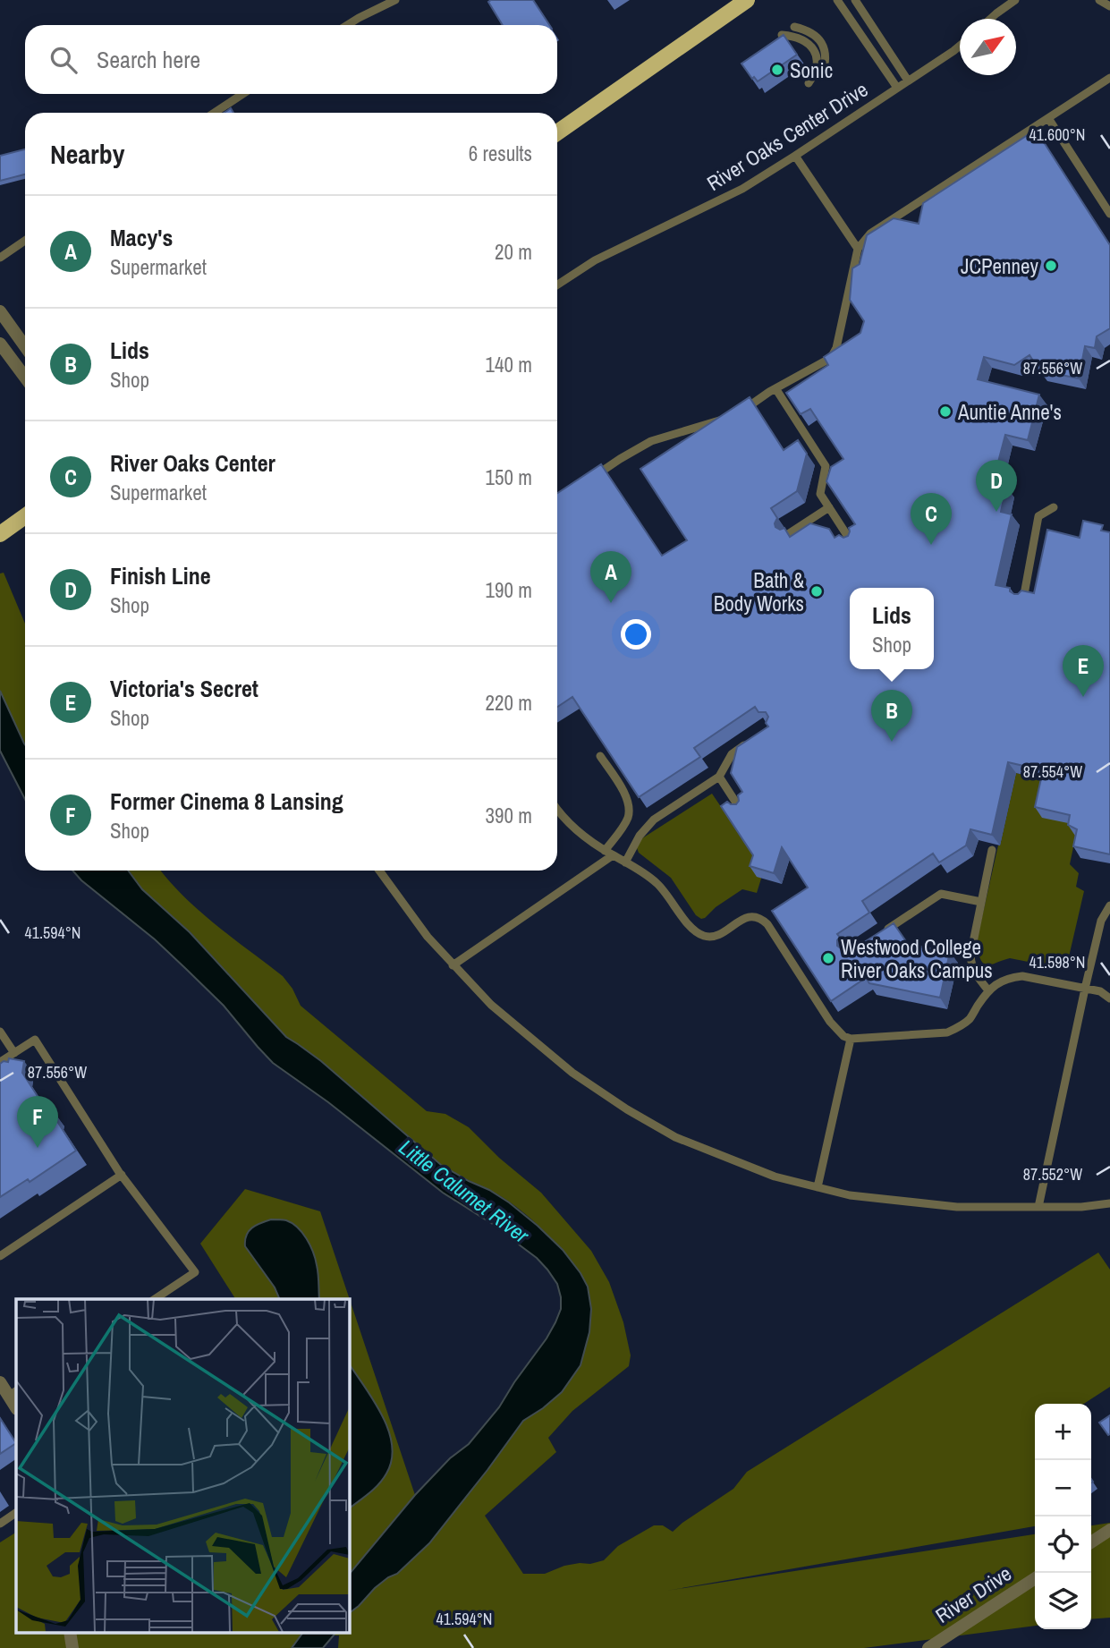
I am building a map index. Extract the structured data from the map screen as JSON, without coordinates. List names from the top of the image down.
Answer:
{
  "streets": {
    "street": ["River Drive"],
    "lane": ["River Oaks Center Drive"]
  },
  "water": ["Little Calumet River"],
  "places": [
    "Sonic",
    "JCPenney",
    "Auntie Anne's",
    "Bath & Body Works",
    "Westwood College River Oaks Campus"
  ],
  "north": "top right",
  "page": {
    "search": "Search here",
    "heading": ["Nearby", "6 results"],
    "list": [
      {
        "mark": "A",
        "name": "Macy's",
        "note": "Supermarket",
        "value": "20 m"
      },
      {
        "mark": "B",
        "name": "Lids",
        "note": "Shop",
        "value": "140 m"
      },
      {
        "mark": "C",
        "name": "River Oaks Center",
        "note": "Supermarket",
        "value": "150 m"
      },
      {
        "mark": "D",
        "name": "Finish Line",
        "note": "Shop",
        "value": "190 m"
      },
      {
        "mark": "E",
        "name": "Victoria's Secret",
        "note": "Shop",
        "value": "220 m"
      },
      {
        "mark": "F",
        "name": "Former Cinema 8 Lansing",
        "note": "Shop",
        "value": "390 m"
      }
    ],
    "pins": [
      "D",
      "C",
      "A",
      "E",
      "B",
      "F"
    ],
    "popup": ["Lids", "Shop"],
    "map_buttons": ["+", "−"]
  },
  "coordinates": [
    "41.600°N",
    "87.556°W",
    "87.554°W",
    "41.594°N",
    "41.598°N",
    "87.552°W"
  ]
}
